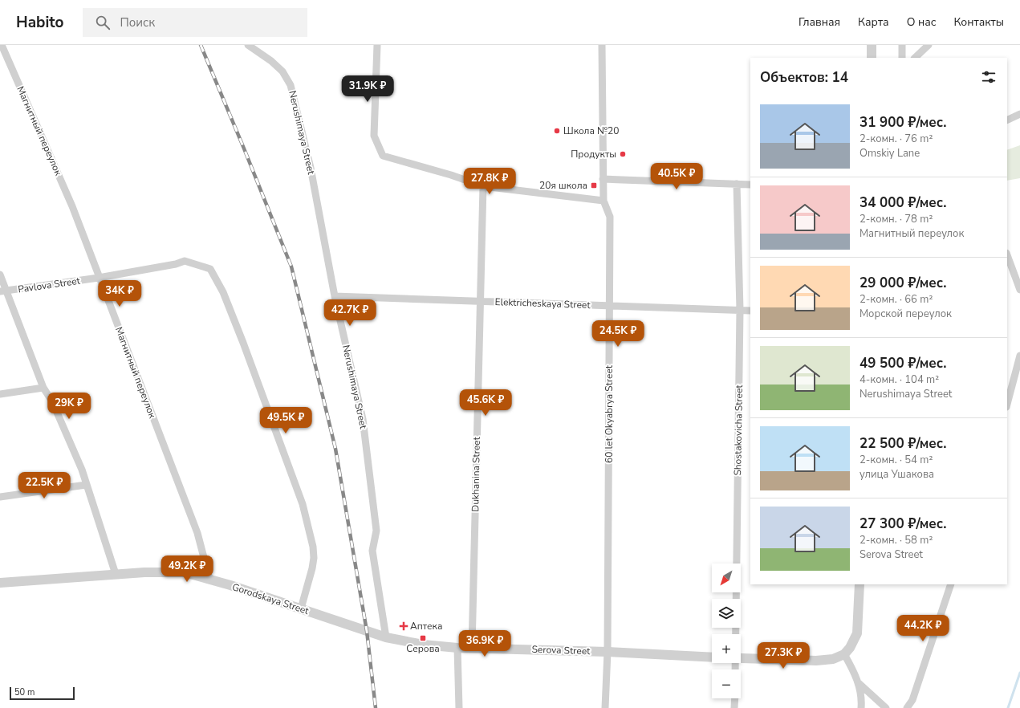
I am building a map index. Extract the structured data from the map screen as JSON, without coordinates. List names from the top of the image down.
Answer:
{
  "streets": {
    "street": [
      "Магнитный переулок",
      "Nerushimaya Street",
      "Pavlova Street",
      "Elektricheskaya Street",
      "60 let Okyabrya Street",
      "Shostakovicha Street",
      "Dukhanina Street",
      "Gorodskaya Street",
      "Serova Street"
    ]
  },
  "crossings": [
    ["Магнитный переулок", "Pavlova Street"],
    ["Магнитный переулок", "Gorodskaya Street"],
    ["Nerushimaya Street", "Elektricheskaya Street"],
    ["Nerushimaya Street", "Serova Street"],
    ["Pavlova Street", "Gorodskaya Street"],
    ["Elektricheskaya Street", "60 let Okyabrya Street"],
    ["Elektricheskaya Street", "Shostakovicha Street"],
    ["Elektricheskaya Street", "Dukhanina Street"],
    ["60 let Okyabrya Street", "Serova Street"],
    ["Dukhanina Street", "Serova Street"],
    ["Gorodskaya Street", "Serova Street"]
  ],
  "places": {
    "other": ["Школа №20", "Продукты"],
    "transit": ["20я школа", "Серова"],
    "health": ["Аптека"]
  },
  "scale_bar": "50 m",
  "north": "bottom left",
  "page": {
    "header": "Habito",
    "search": "Поиск",
    "nav": [
      "Главная",
      "Карта",
      "О нас",
      "Контакты"
    ],
    "heading": "Объектов: 14",
    "price": [
      "31.9K ₽",
      "40.5K ₽",
      "27.8K ₽",
      "34K ₽",
      "42.7K ₽",
      "24.5K ₽",
      "45.6K ₽",
      "29K ₽",
      "49.5K ₽",
      "22.5K ₽",
      "49.2K ₽",
      "44.2K ₽",
      "36.9K ₽",
      "27.3K ₽"
    ],
    "list": [
      {
        "name": "31 900 ₽/мес.",
        "note": "2-комн. · 76 m² · Omskiy Lane"
      },
      {
        "name": "34 000 ₽/мес.",
        "note": "2-комн. · 78 m² · Магнитный переулок"
      },
      {
        "name": "29 000 ₽/мес.",
        "note": "2-комн. · 66 m² · Морской переулок"
      },
      {
        "name": "49 500 ₽/мес.",
        "note": "4-комн. · 104 m² · Nerushimaya Street"
      },
      {
        "name": "22 500 ₽/мес.",
        "note": "2-комн. · 54 m² · улица Ушакова"
      },
      {
        "name": "27 300 ₽/мес.",
        "note": "2-комн. · 58 m² · Serova Street"
      }
    ],
    "map_buttons": ["+", "−"],
    "scale": "50 m"
  }
}
